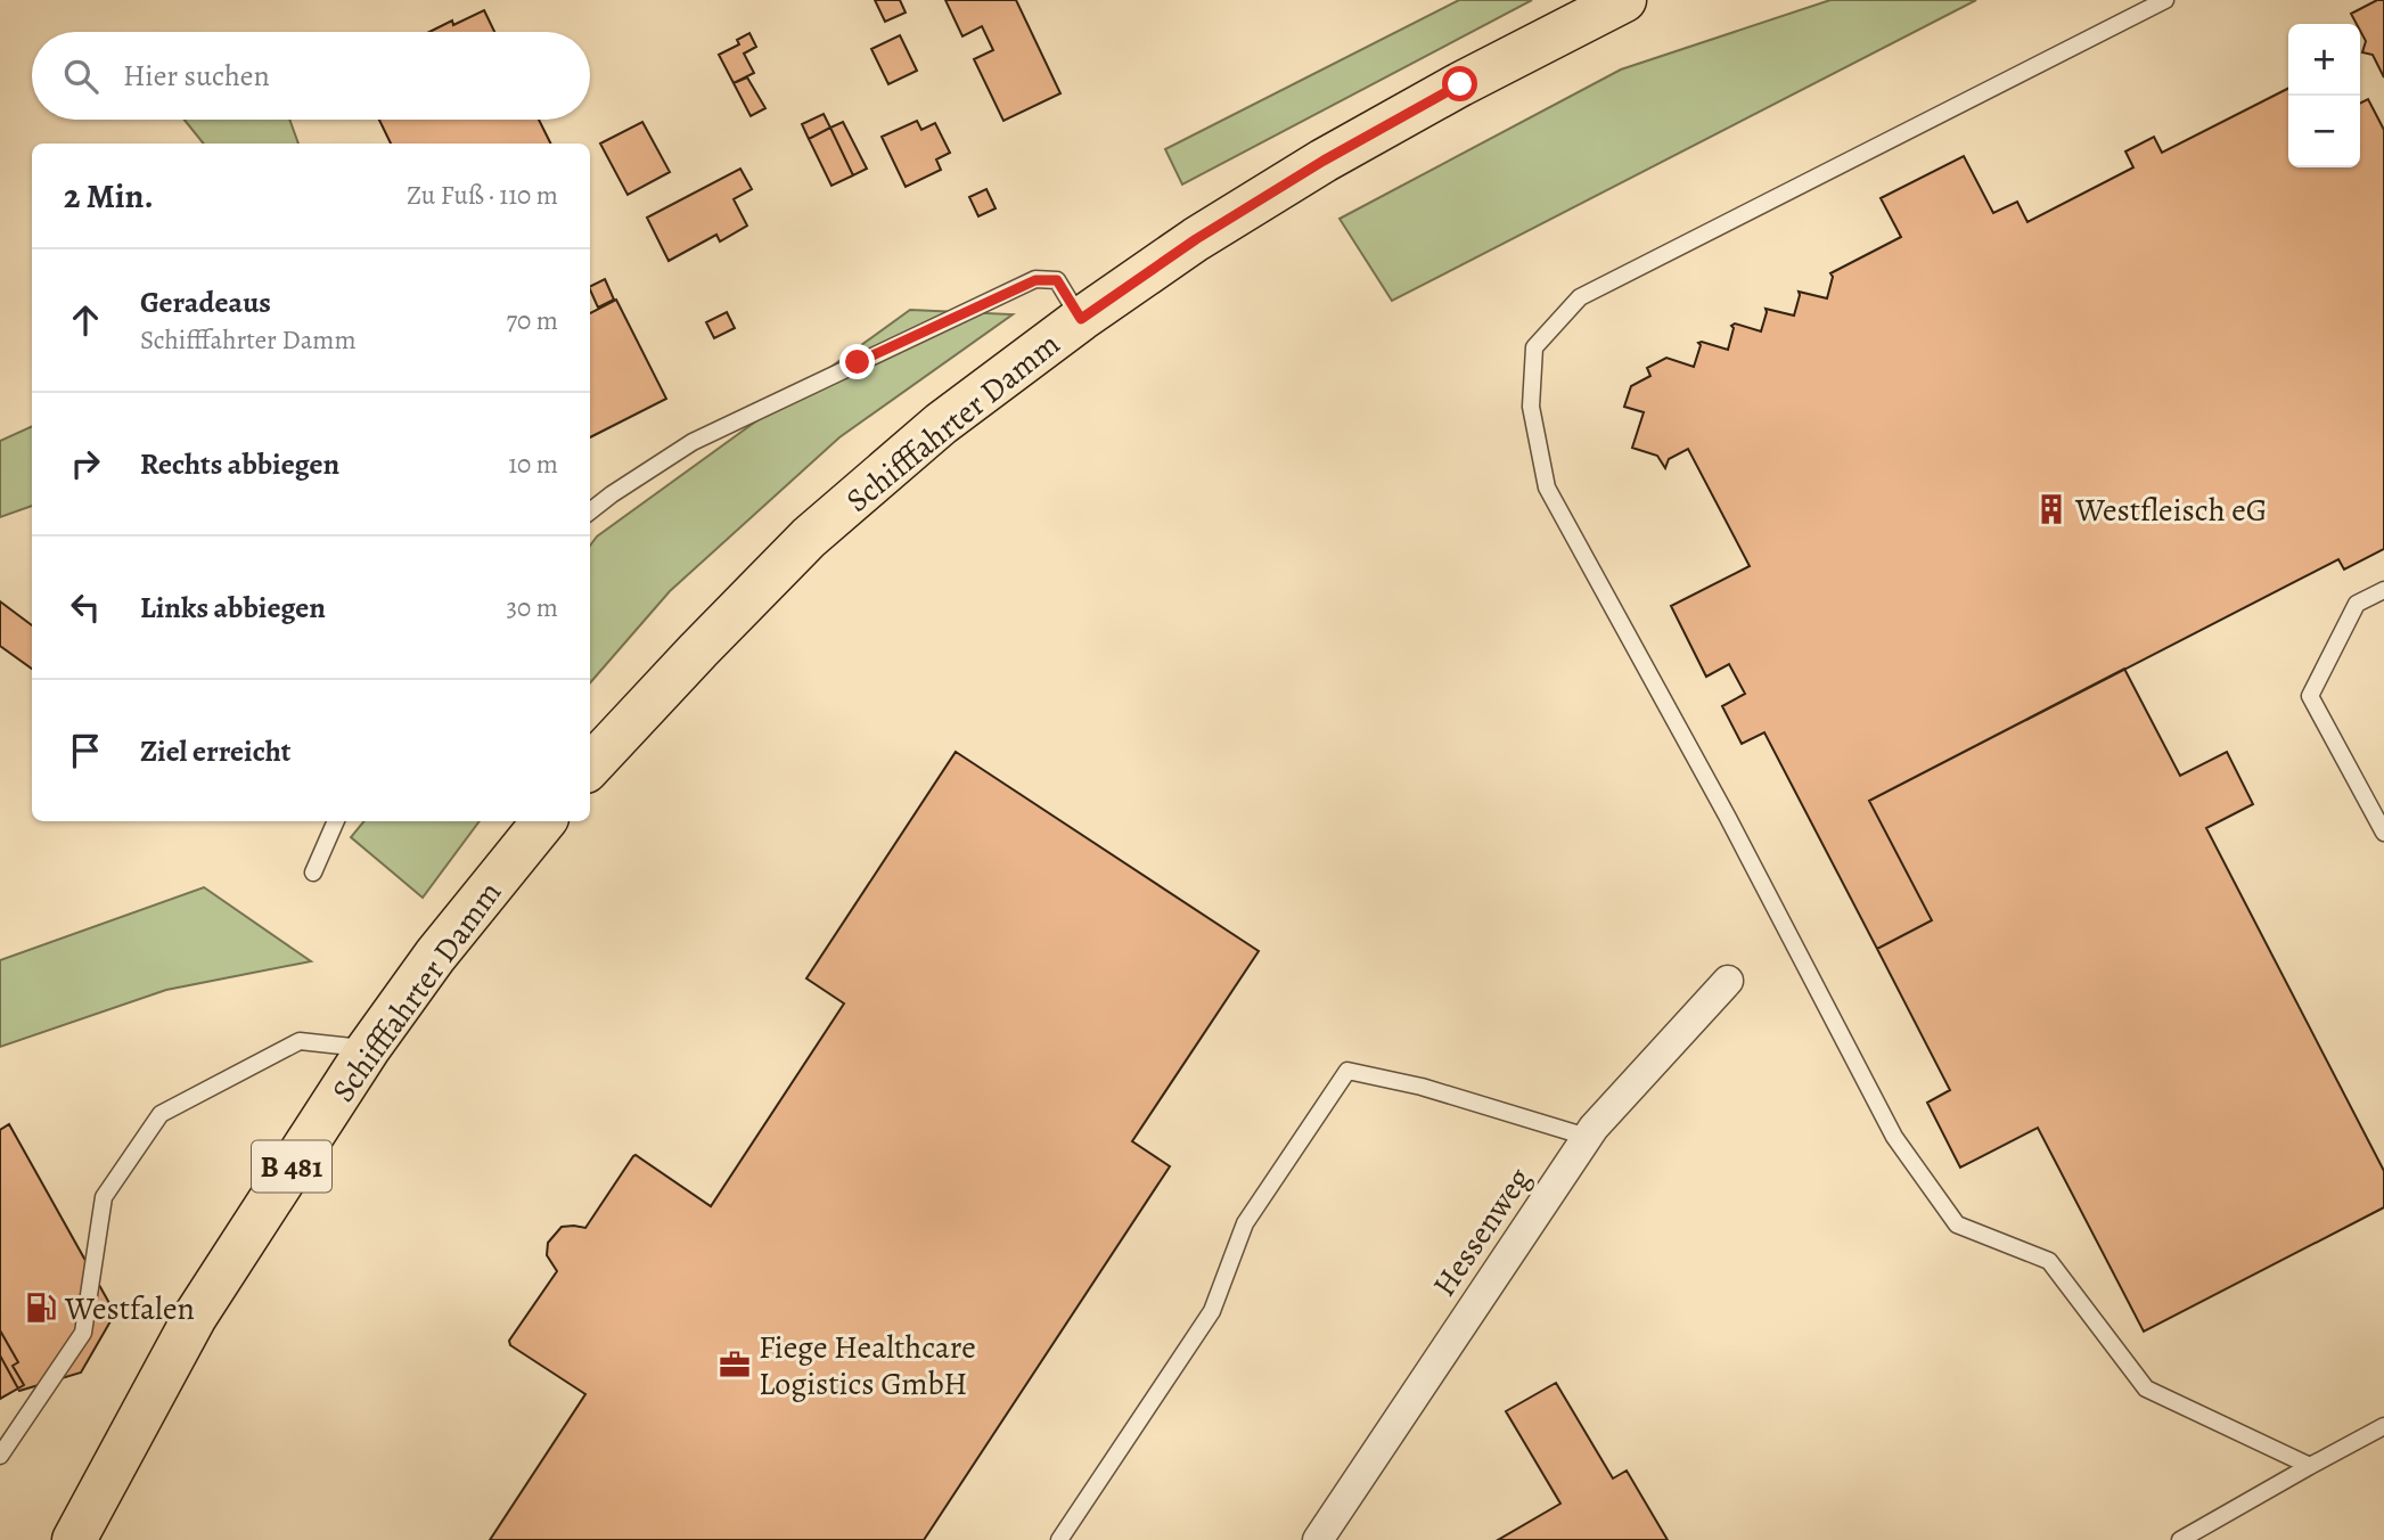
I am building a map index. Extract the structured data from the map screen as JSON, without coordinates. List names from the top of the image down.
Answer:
{
  "streets": {
    "main road": ["Schifffahrter Damm", "B 481"],
    "street": ["Hessenweg"]
  },
  "places": {
    "building": ["Westfleisch eG"],
    "fuel station": ["Westfalen"],
    "office": ["Fiege Healthcare Logistics GmbH"]
  },
  "page": {
    "map_buttons": ["+", "−"],
    "search": "Hier suchen",
    "heading": ["2 Min.", "Zu Fuß · 110 m"],
    "list": [
      ["Geradeaus", "Schifffahrter Damm", "70 m"],
      ["Rechts abbiegen", "10 m"],
      ["Links abbiegen", "30 m"],
      "Ziel erreicht"
    ]
  }
}
